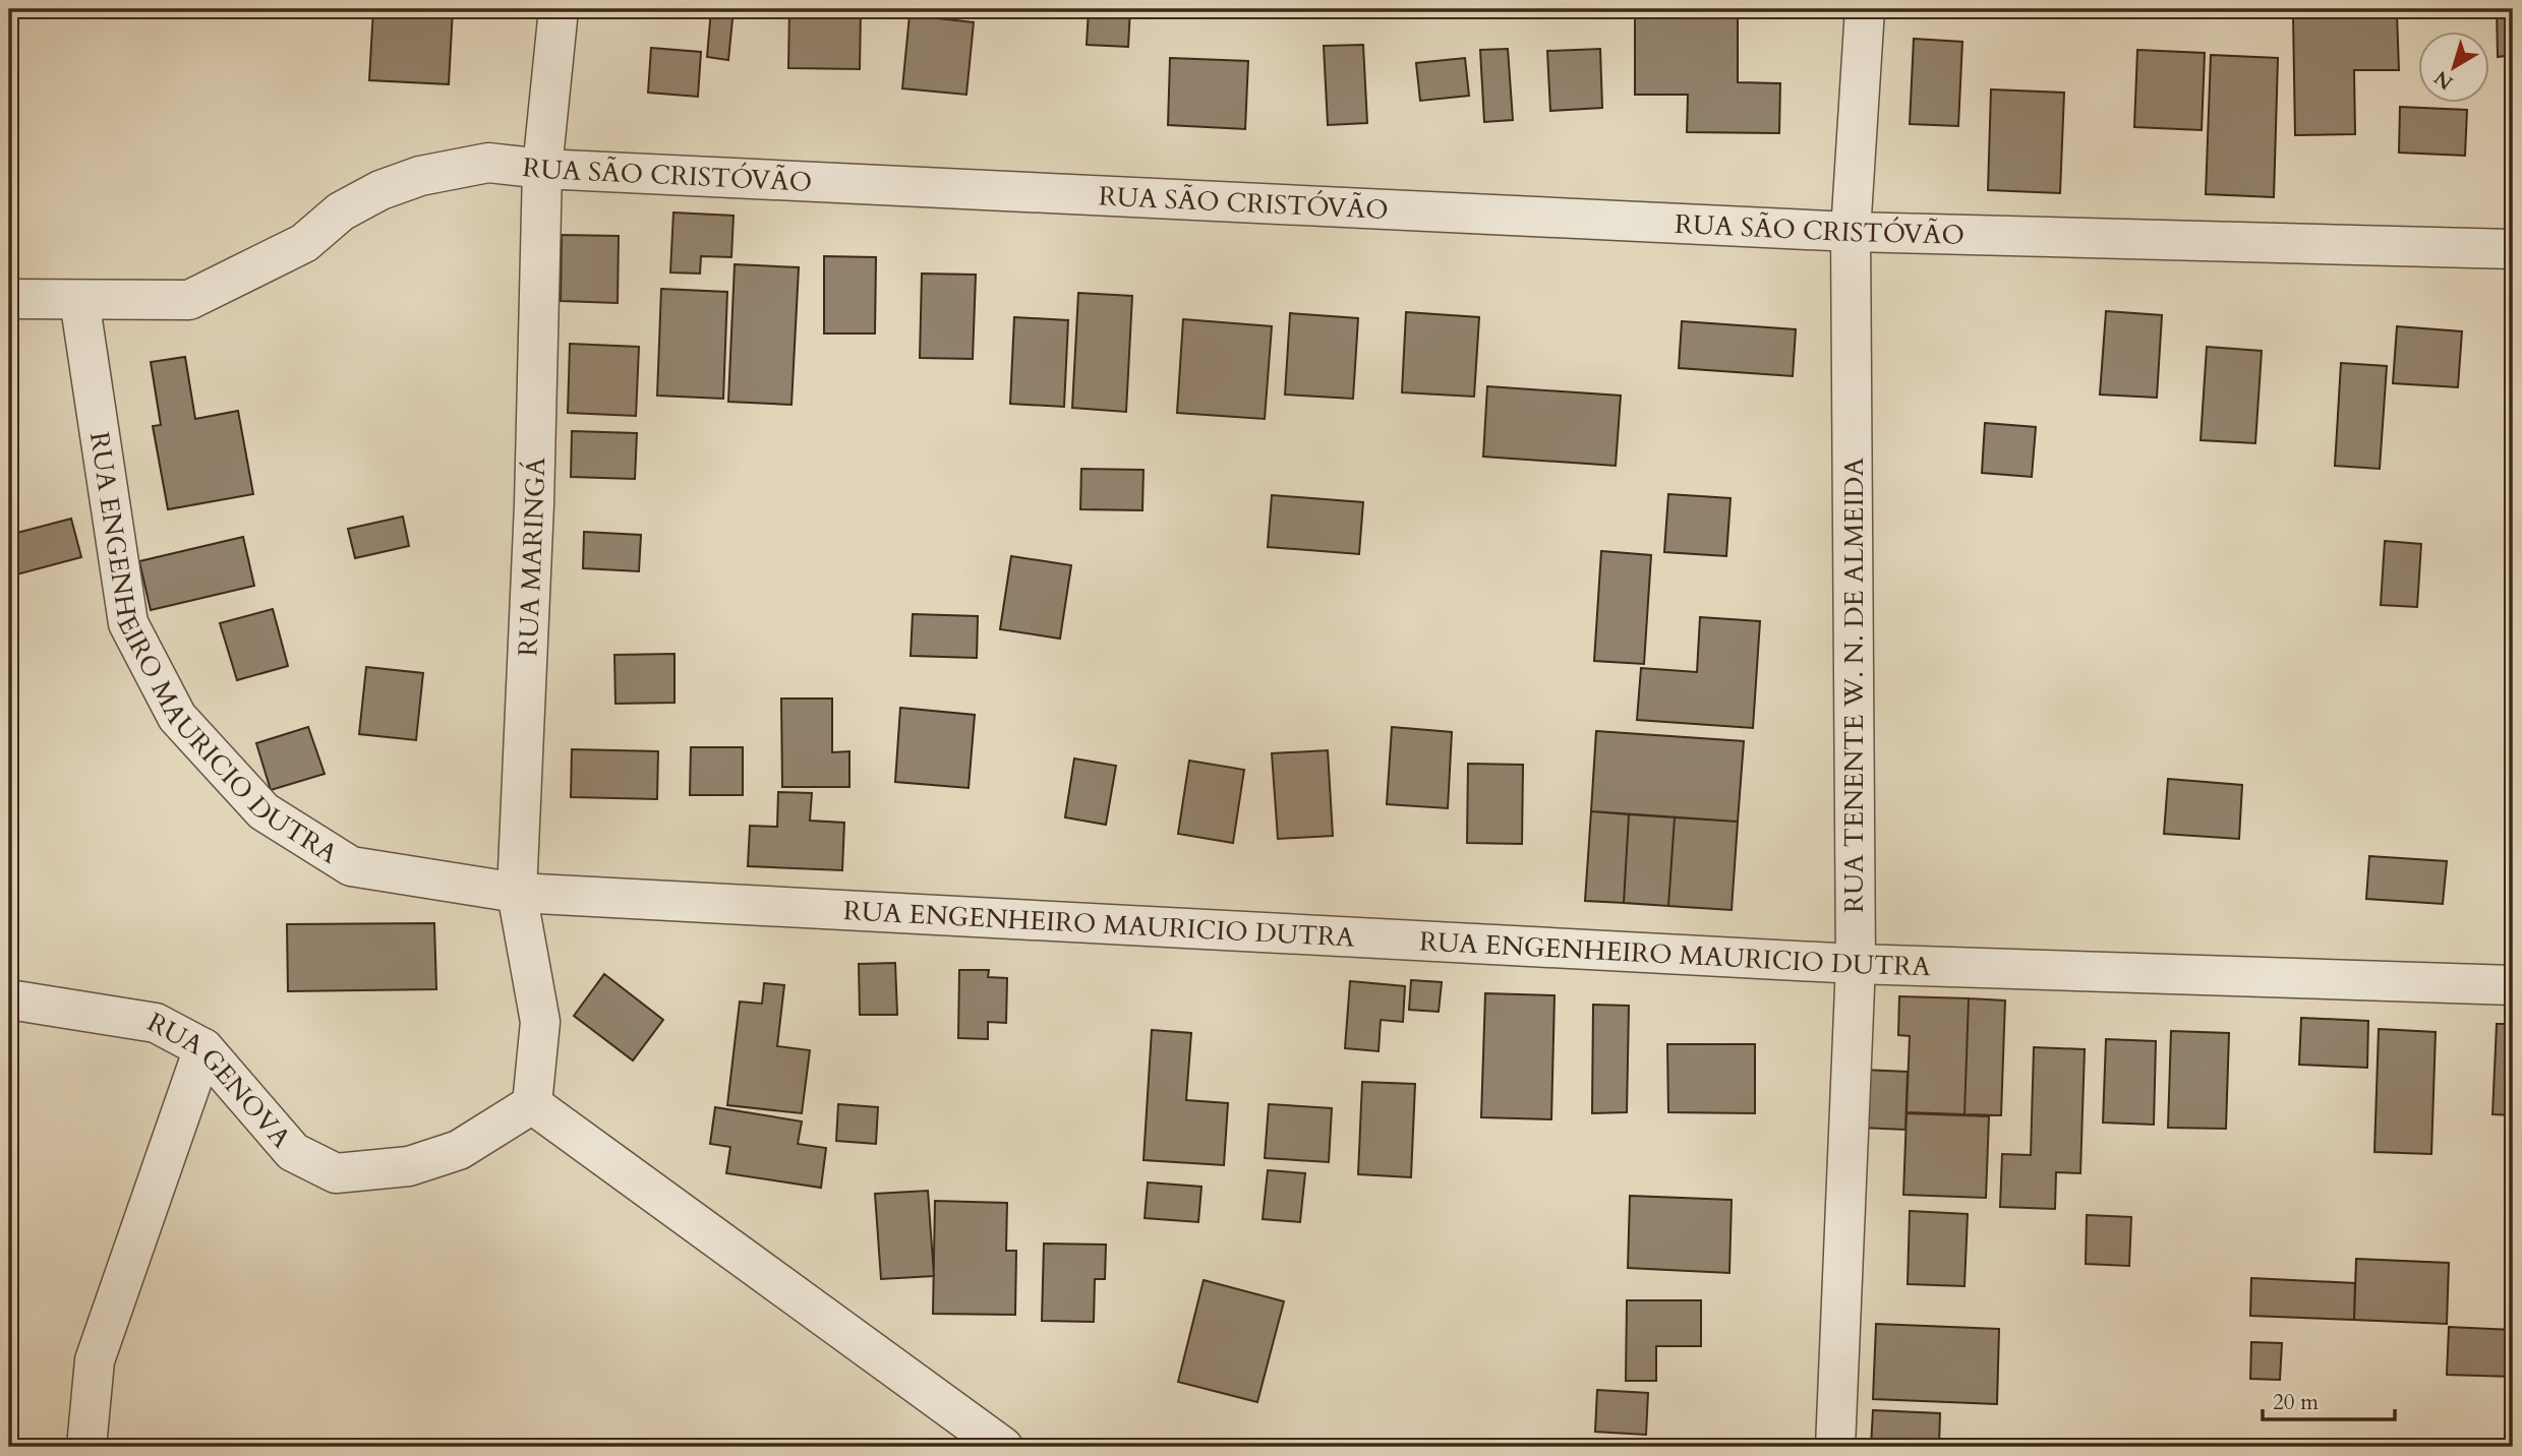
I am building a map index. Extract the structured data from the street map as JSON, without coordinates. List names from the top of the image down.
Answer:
{
  "streets": {
    "street": [
      "RUA SÃO CRISTÓVÃO",
      "RUA MARINGÁ",
      "RUA ENGENHEIRO MAURICIO DUTRA",
      "RUA TENENTE W. N. DE ALMEIDA",
      "RUA GENOVA"
    ]
  },
  "crossings": [
    ["RUA SÃO CRISTÓVÃO", "RUA MARINGÁ"],
    ["RUA SÃO CRISTÓVÃO", "RUA ENGENHEIRO MAURICIO DUTRA"],
    ["RUA SÃO CRISTÓVÃO", "RUA TENENTE W. N. DE ALMEIDA"],
    ["RUA MARINGÁ", "RUA ENGENHEIRO MAURICIO DUTRA"],
    ["RUA MARINGÁ", "RUA GENOVA"],
    ["RUA ENGENHEIRO MAURICIO DUTRA", "RUA TENENTE W. N. DE ALMEIDA"]
  ],
  "scale_bar": "20 m",
  "north": "bottom left"
}
